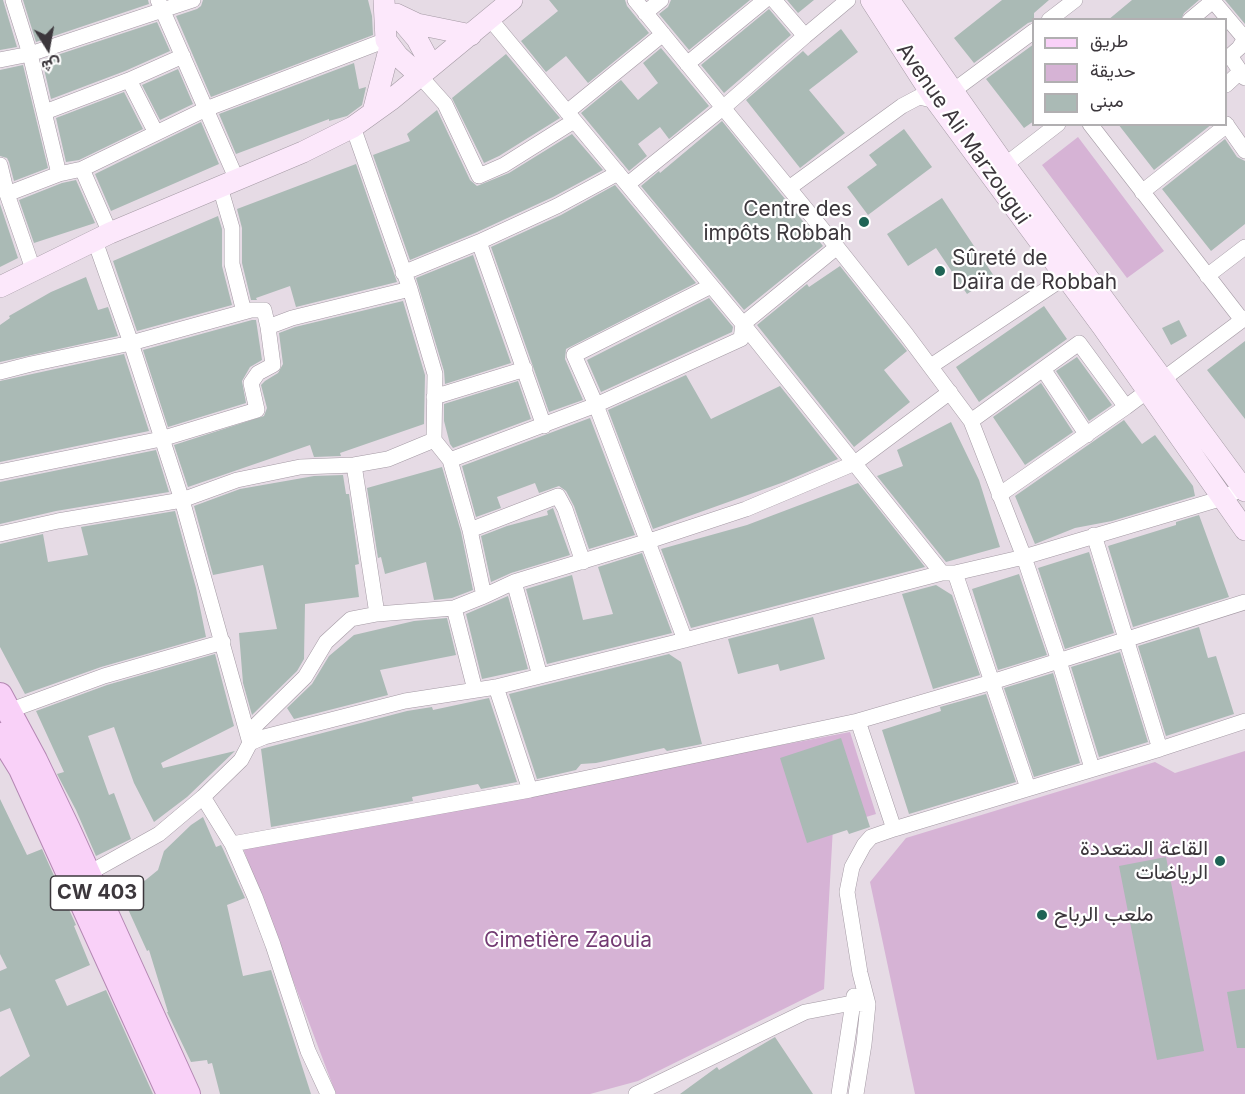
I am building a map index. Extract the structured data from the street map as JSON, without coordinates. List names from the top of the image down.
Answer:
{
  "streets": {
    "main road": ["Avenue Ali Marzougui", "CW 403"]
  },
  "parks": ["Cimetière Zaouia"],
  "places": [
    "Centre des impôts Robbah",
    "Sûreté de Daïra de Robbah",
    "القاعة المتعددة الرياضات",
    "ملعب الرباح"
  ],
  "legend": ["طريق", "حديقة", "مبنى"],
  "north": "bottom"
}
